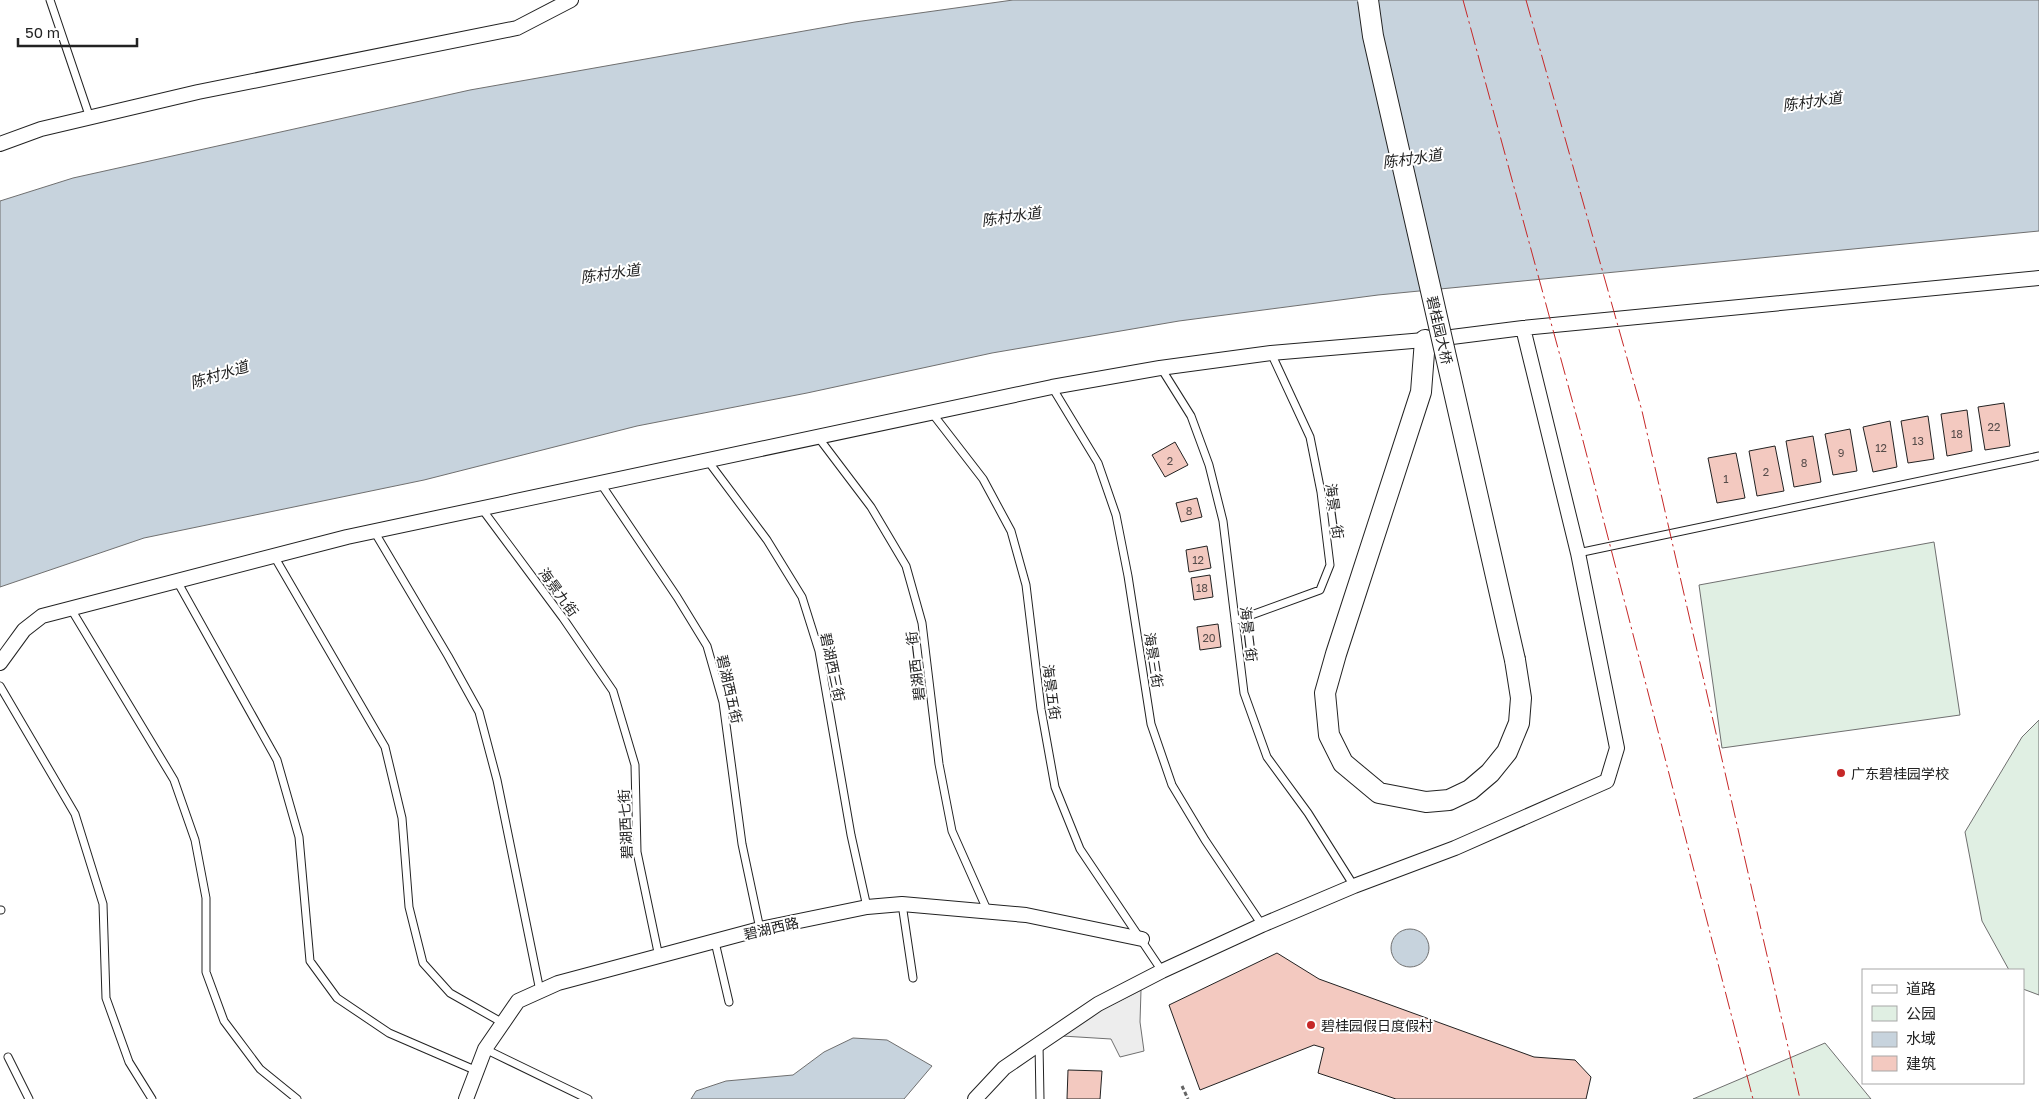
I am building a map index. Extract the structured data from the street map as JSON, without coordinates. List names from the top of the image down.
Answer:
{
  "streets": {
    "main road": ["碧桂园大桥"],
    "street": ["碧湖西路"],
    "lane": [
      "海景一街",
      "海景九街",
      "海景二街",
      "海景三街",
      "碧湖西一街",
      "碧湖西三街",
      "碧湖西五街",
      "海景五街",
      "碧湖西七街"
    ]
  },
  "crossings": [
    ["海景一街", "海景二街"],
    ["海景九街", "碧湖西七街"],
    ["碧湖西一街", "碧湖西路"],
    ["碧湖西三街", "碧湖西路"],
    ["碧湖西五街", "碧湖西路"],
    ["海景五街", "碧湖西路"],
    ["碧湖西七街", "碧湖西路"]
  ],
  "water": ["陈村水道"],
  "places": ["广东碧桂园学校", "碧桂园假日度假村"],
  "house_numbers": [
    "22",
    "18",
    "13",
    "12",
    "9",
    "2",
    "8",
    "2",
    "1",
    "8",
    "12",
    "18",
    "20"
  ],
  "legend": [
    "道路",
    "公园",
    "水域",
    "建筑"
  ],
  "scale_bar": "50 m"
}
